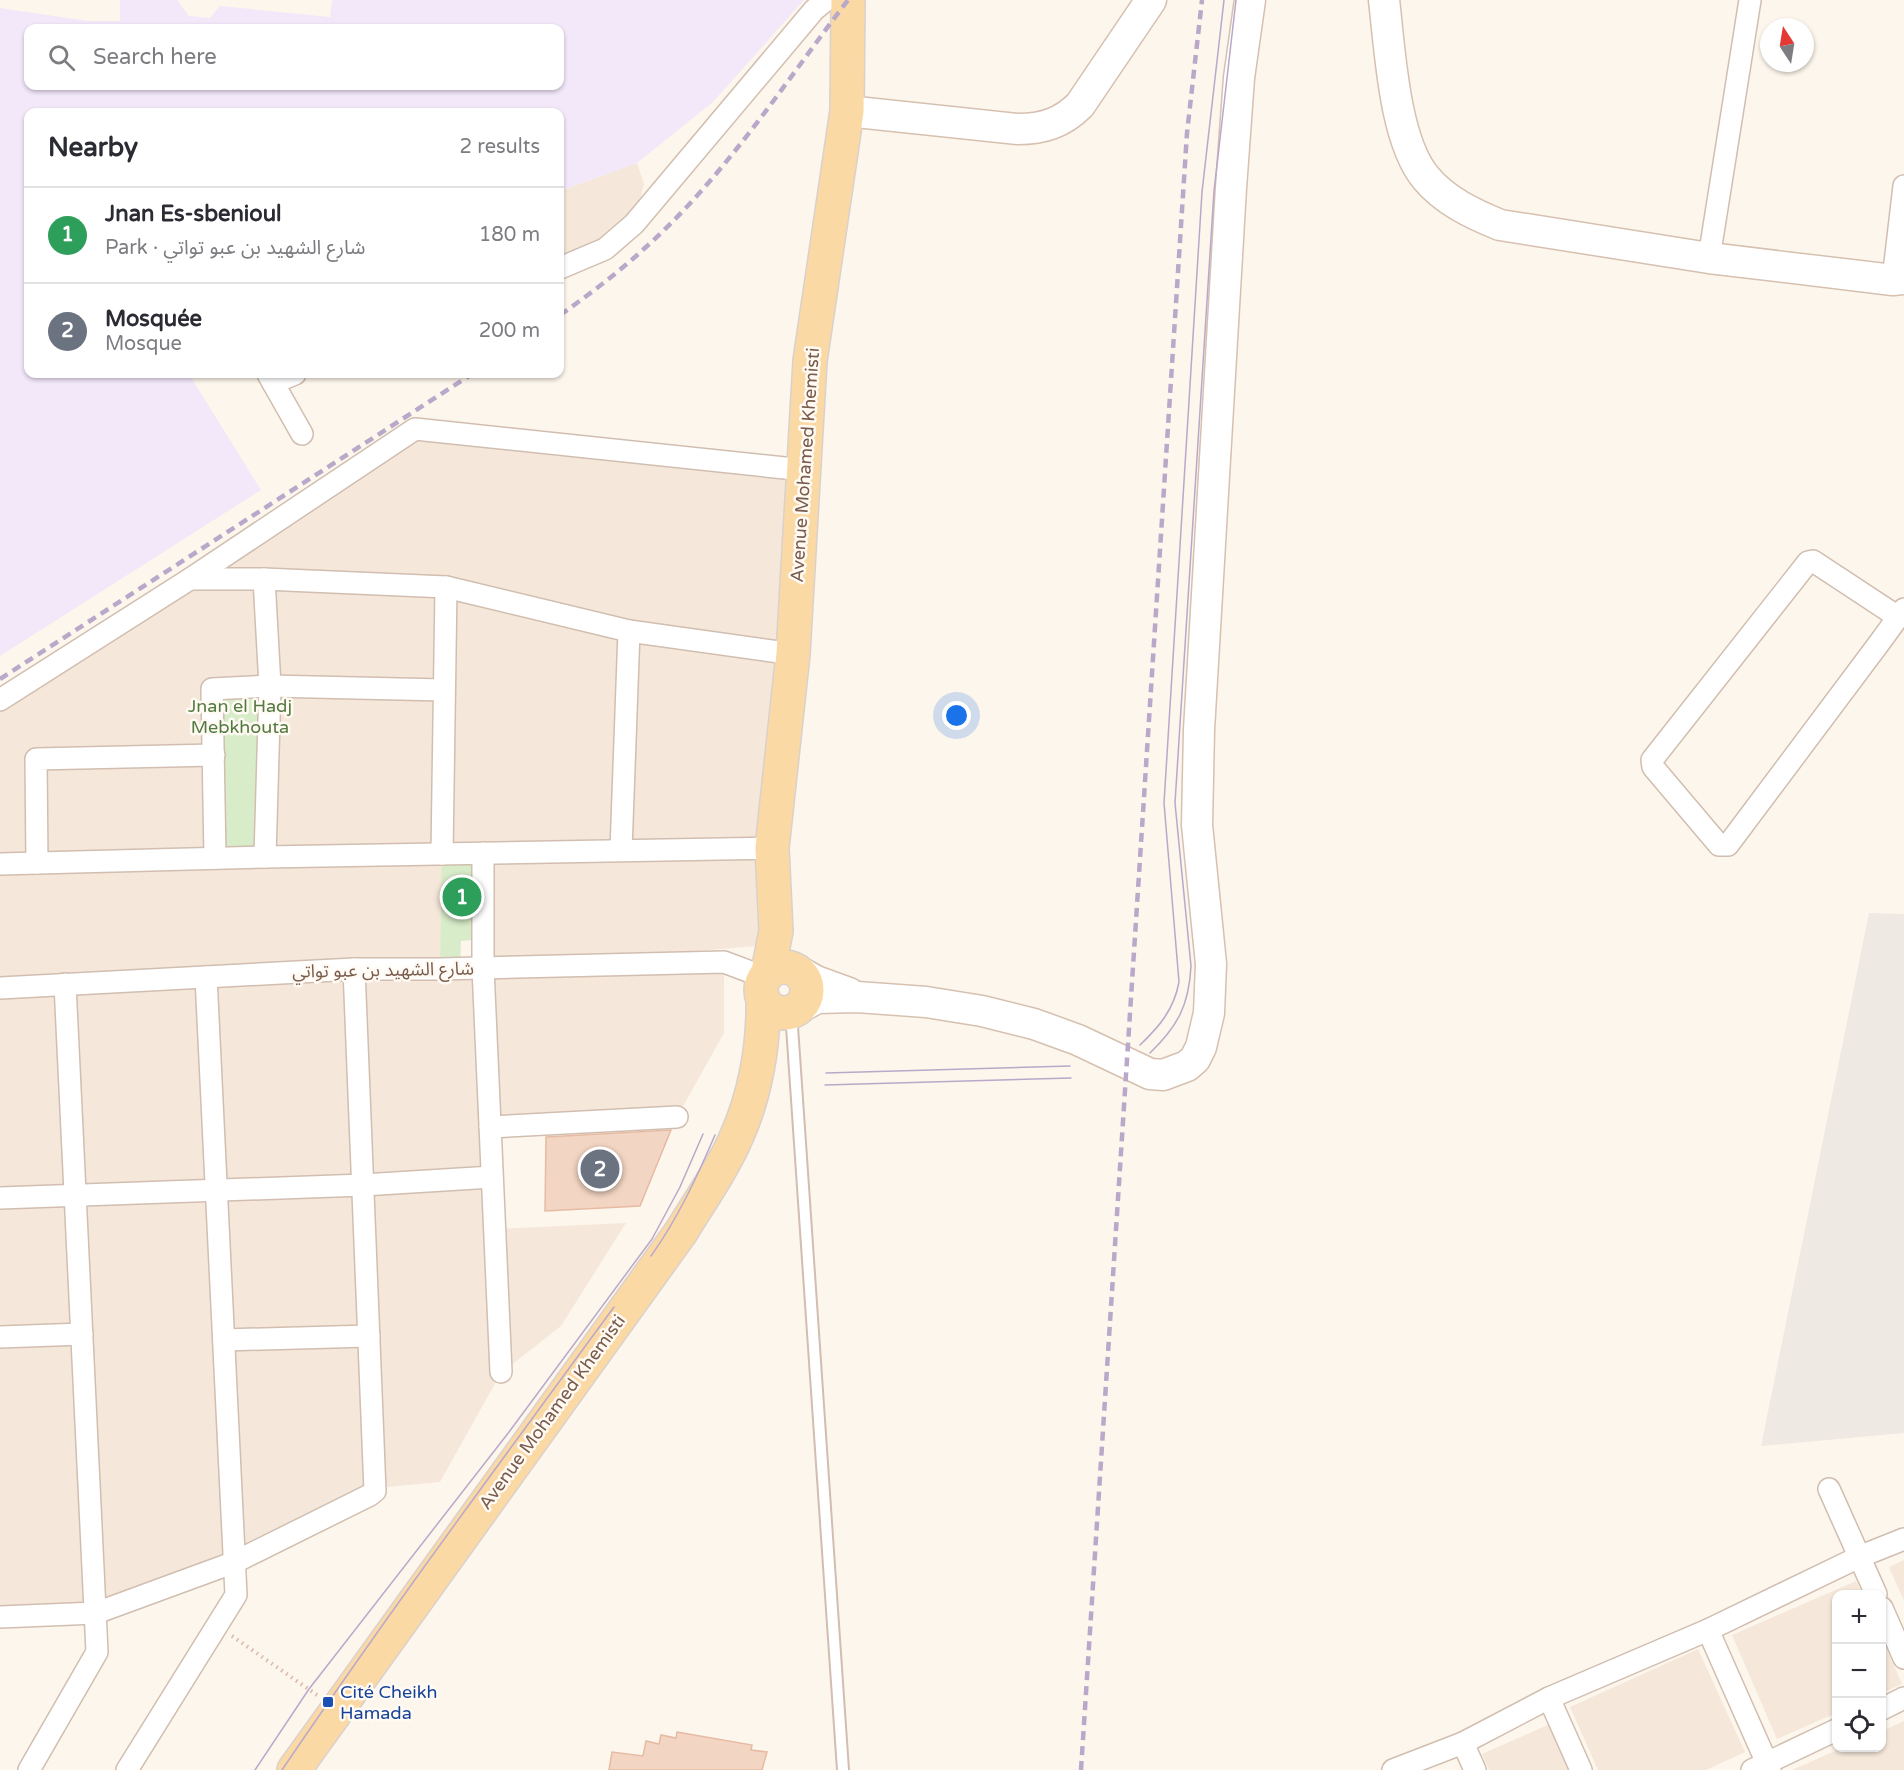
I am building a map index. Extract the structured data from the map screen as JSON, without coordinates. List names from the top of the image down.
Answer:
{
  "streets": {
    "main road": ["Avenue Mohamed Khemisti"],
    "street": ["شارع الشهيد بن عبو تواتي"]
  },
  "crossings": [
    ["Avenue Mohamed Khemisti", "شارع الشهيد بن عبو تواتي"]
  ],
  "parks": ["Jnan el Hadj Mebkhouta"],
  "places": {
    "transit": ["Cité Cheikh Hamada"]
  },
  "north": "top",
  "page": {
    "search": "Search here",
    "heading": ["Nearby", "2 results"],
    "list": [
      {
        "mark": "1",
        "name": "Jnan Es-sbenioul",
        "note": "Park · شارع الشهيد بن عبو تواتي",
        "value": "180 m"
      },
      {
        "mark": "2",
        "name": "Mosquée",
        "note": "Mosque",
        "value": "200 m"
      }
    ],
    "pins": ["1", "2"],
    "map_buttons": ["+", "−"]
  }
}
